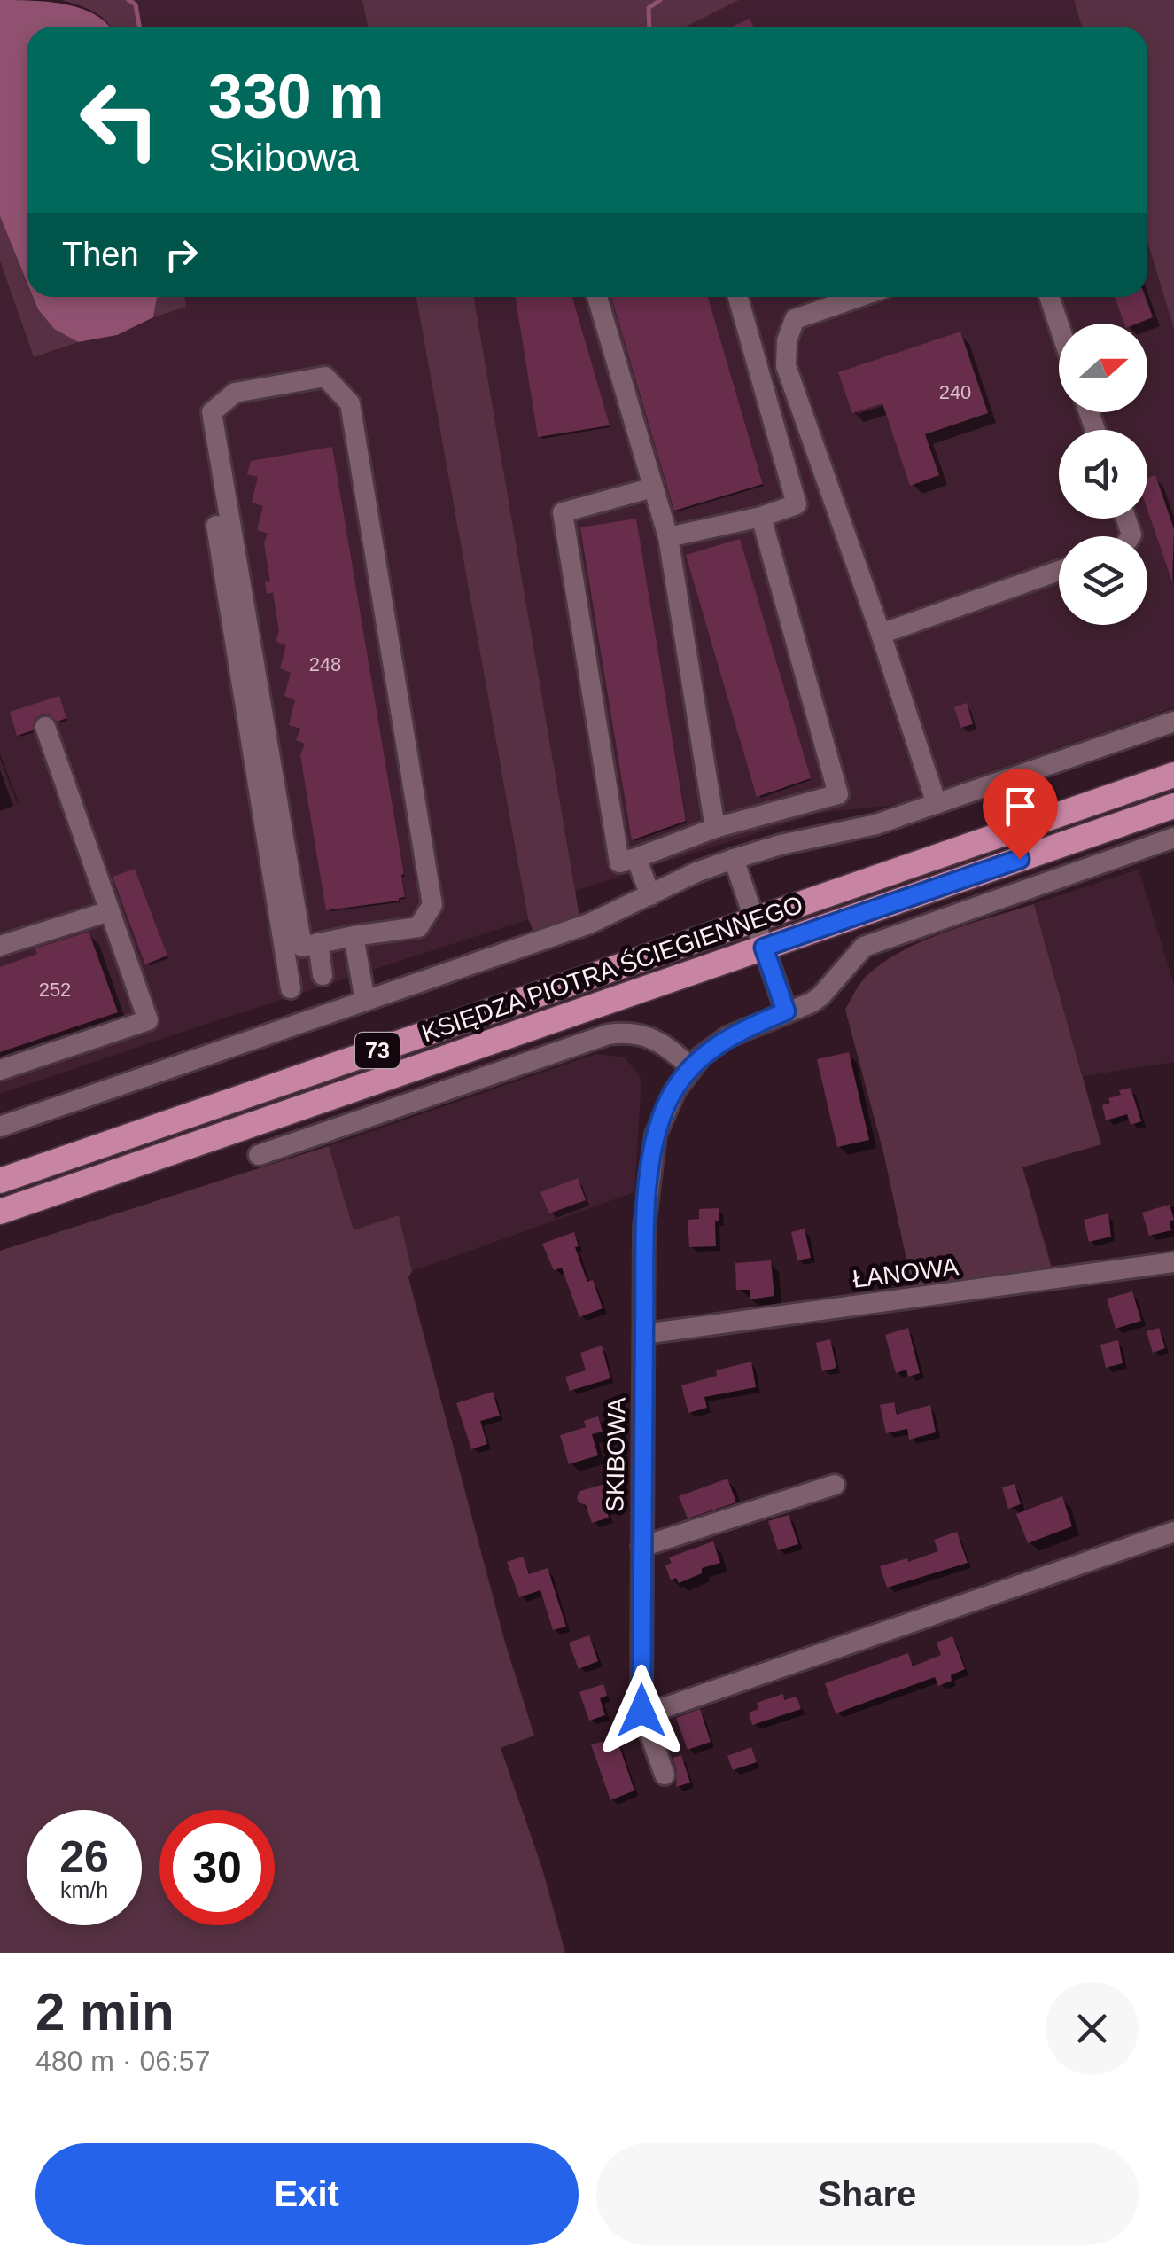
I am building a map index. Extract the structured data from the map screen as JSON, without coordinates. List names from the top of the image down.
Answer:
{
  "streets": {
    "main road": ["KSIĘDZA PIOTRA ŚCIEGIENNEGO", "73"],
    "street": ["ŁANOWA", "SKIBOWA"]
  },
  "crossings": [
    ["ŁANOWA", "SKIBOWA"]
  ],
  "house_numbers": ["240", "248", "252"],
  "north": "right",
  "page": {
    "turn": ["330 m", "Skibowa"],
    "then": "Then",
    "speed": "26 km/h",
    "limit": "30",
    "heading": ["2 min", "480 m · 06:57"],
    "buttons": ["Exit", "Share"]
  }
}
